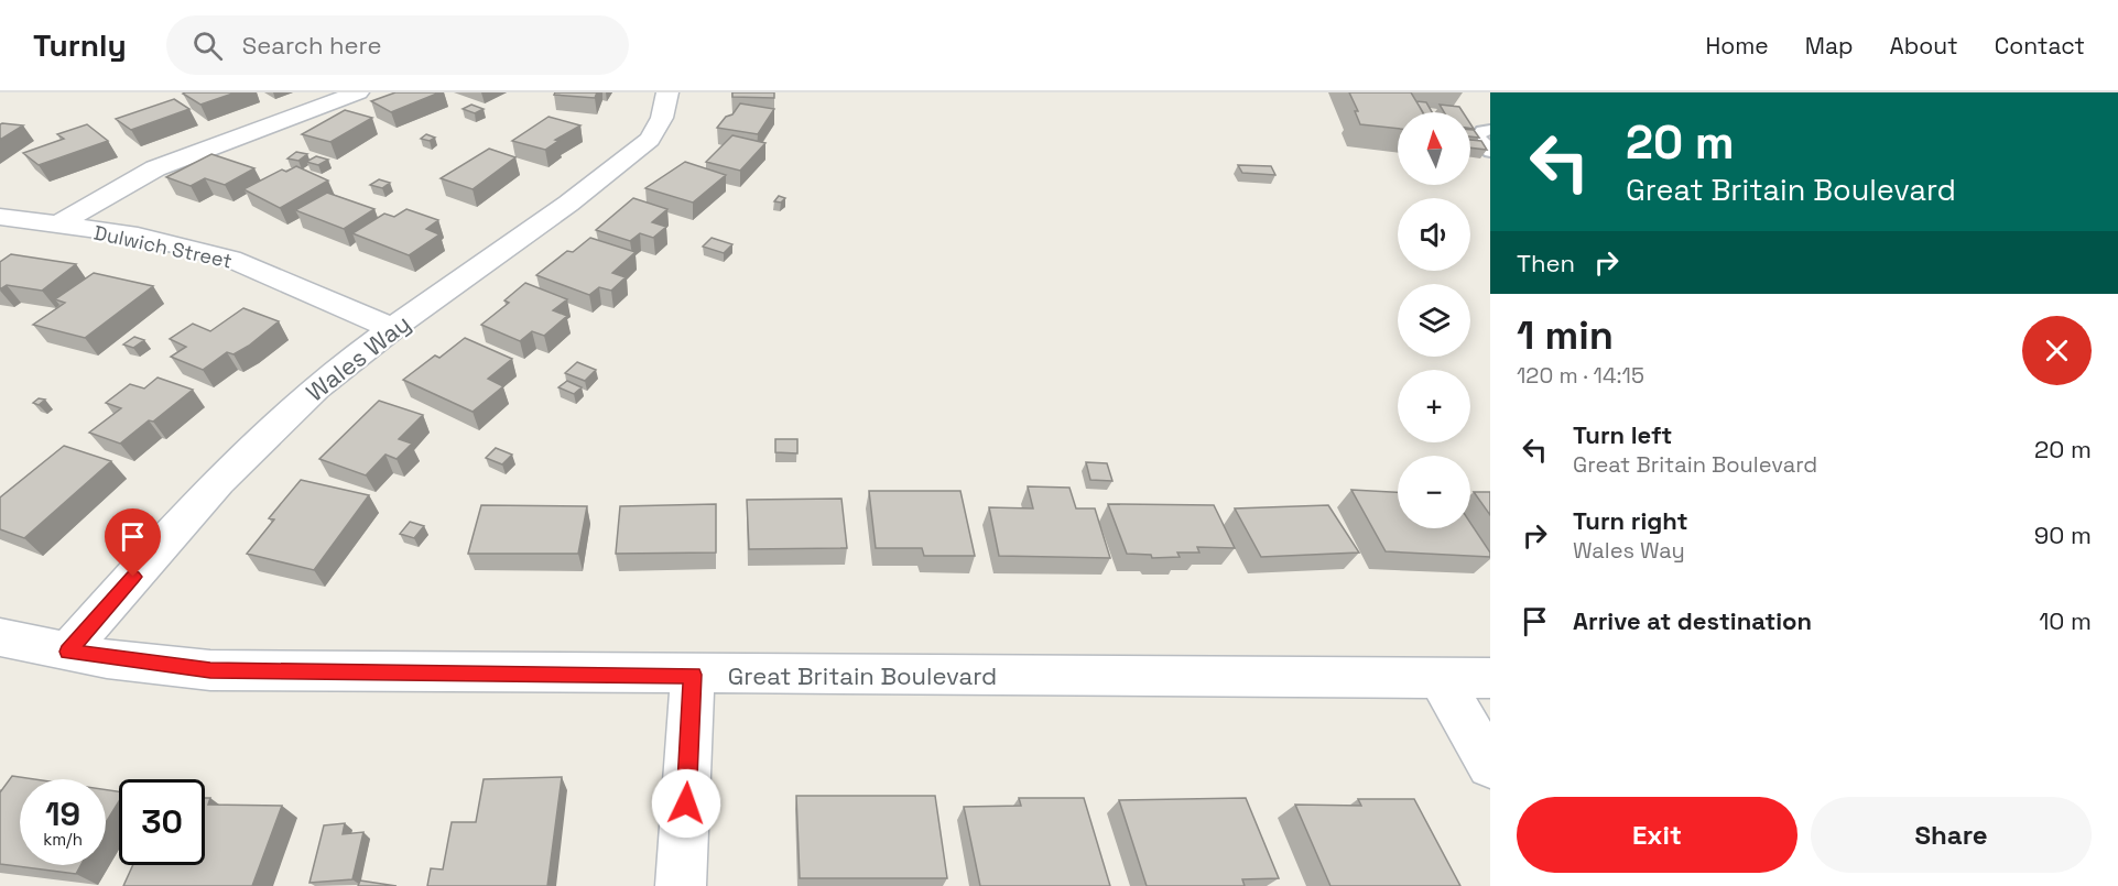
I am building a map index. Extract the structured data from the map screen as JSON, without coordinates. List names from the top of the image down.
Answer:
{
  "streets": {
    "street": ["Dulwich Street", "Wales Way", "Great Britain Boulevard"]
  },
  "crossings": [
    ["Dulwich Street", "Wales Way"],
    ["Wales Way", "Great Britain Boulevard"]
  ],
  "north": "top",
  "page": {
    "header": "Turnly",
    "search": "Search here",
    "nav": [
      "Home",
      "Map",
      "About",
      "Contact"
    ],
    "turn": ["20 m", "Great Britain Boulevard"],
    "map_buttons": ["+", "−"],
    "then": "Then",
    "heading": ["1 min", "120 m · 14:15"],
    "list": [
      {
        "name": "Turn left",
        "note": "Great Britain Boulevard",
        "value": "20 m"
      },
      {
        "name": "Turn right",
        "note": "Wales Way",
        "value": "90 m"
      },
      {
        "name": "Arrive at destination",
        "value": "10 m"
      }
    ],
    "speed": "19 km/h",
    "limit": "30",
    "buttons": ["Exit", "Share"]
  }
}
